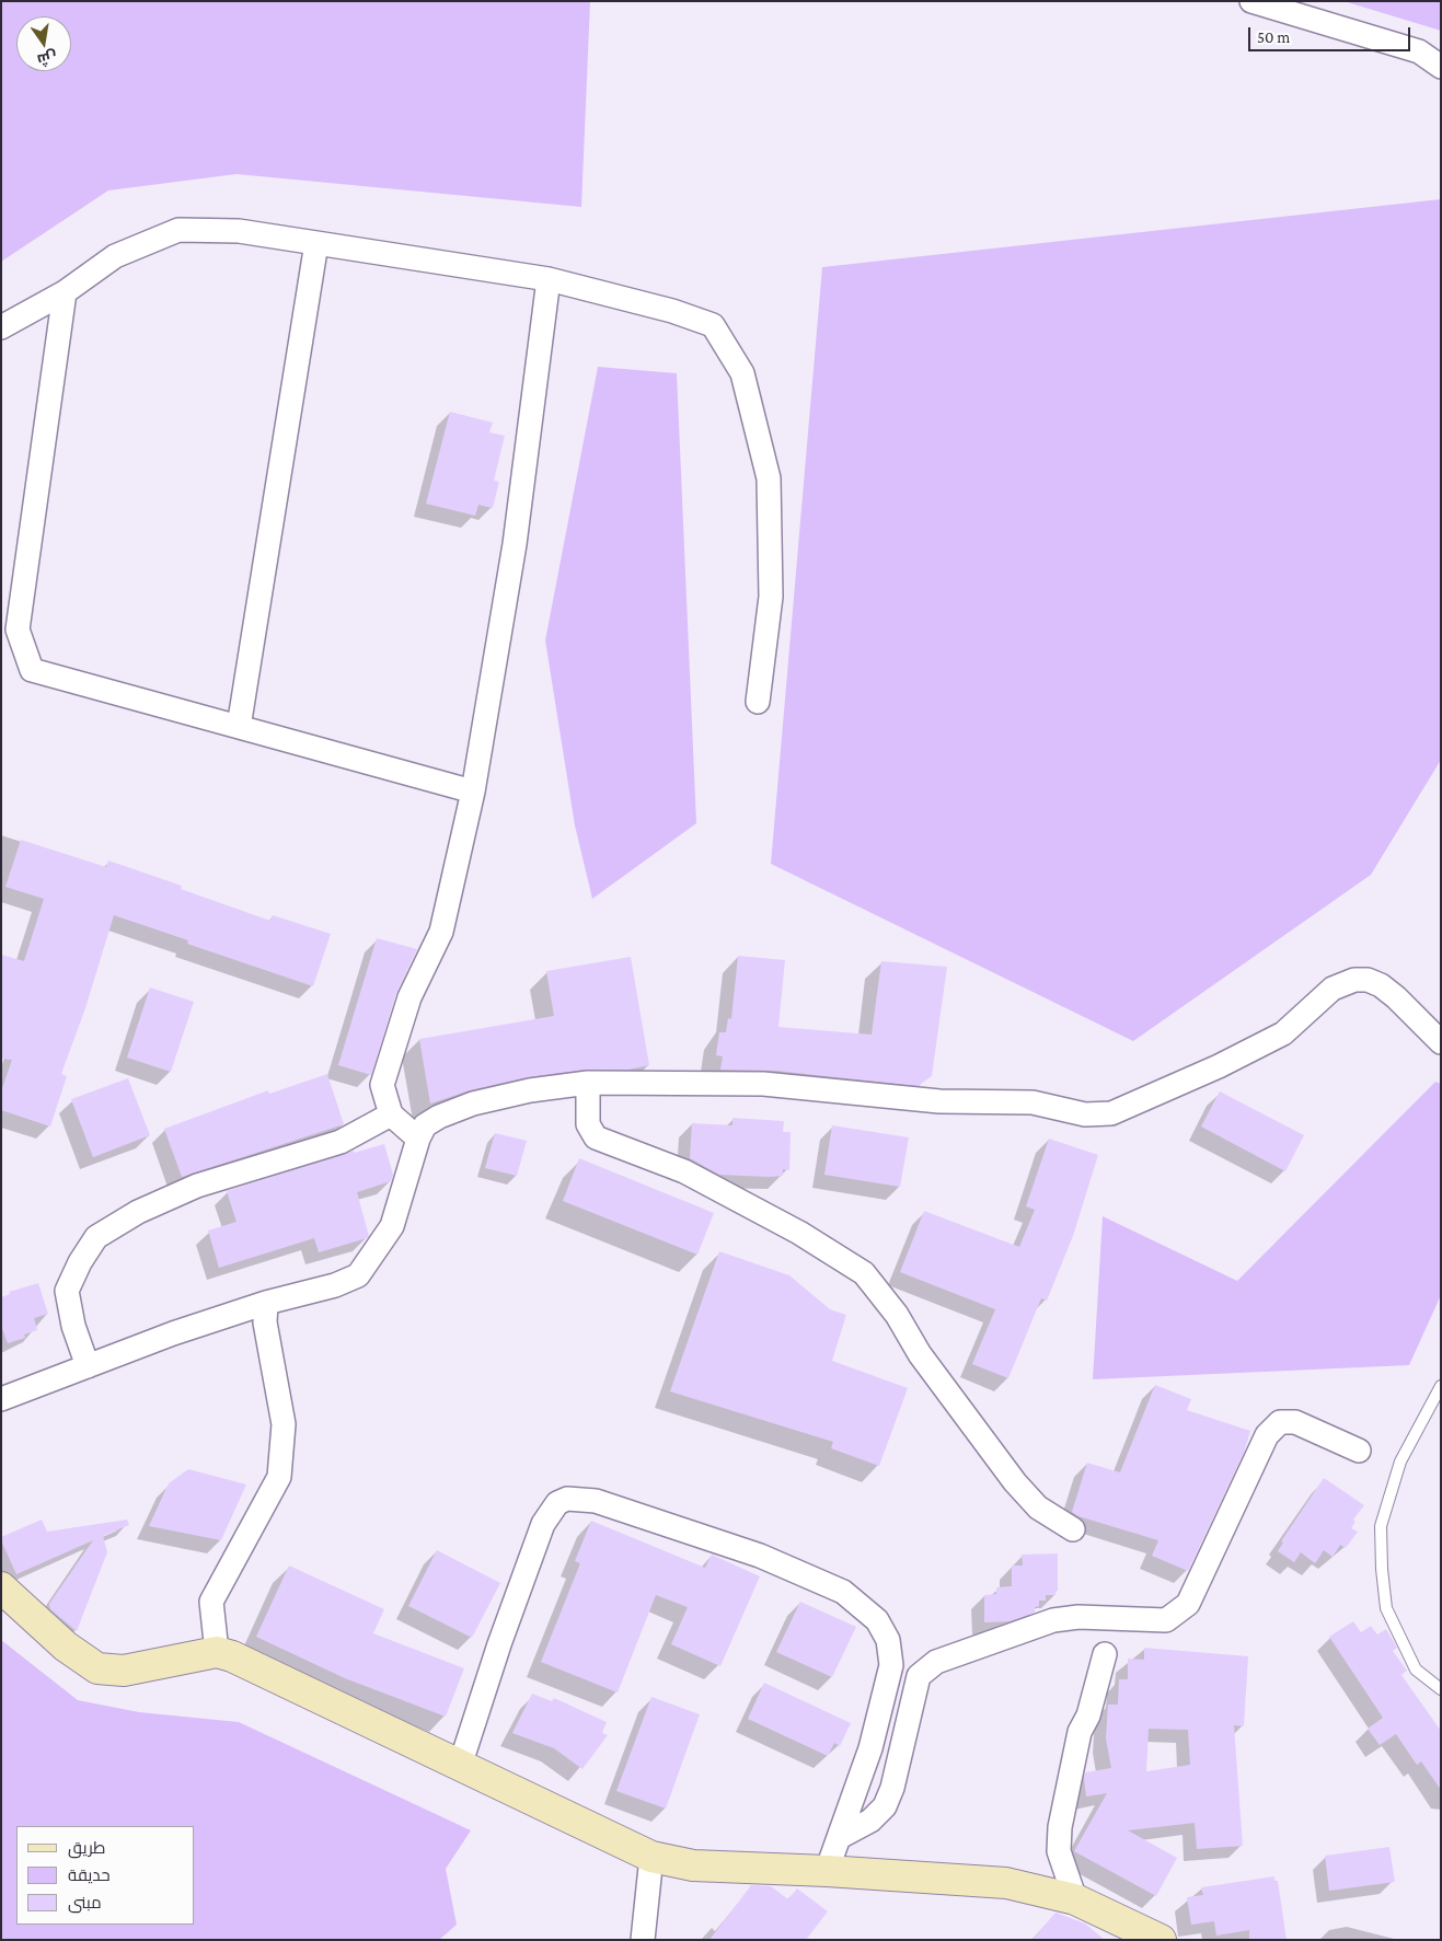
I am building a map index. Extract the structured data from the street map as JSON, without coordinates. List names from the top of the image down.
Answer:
{
  "legend": ["طريق", "حديقة", "مبنى"],
  "scale_bar": "50 m",
  "north": "bottom"
}
